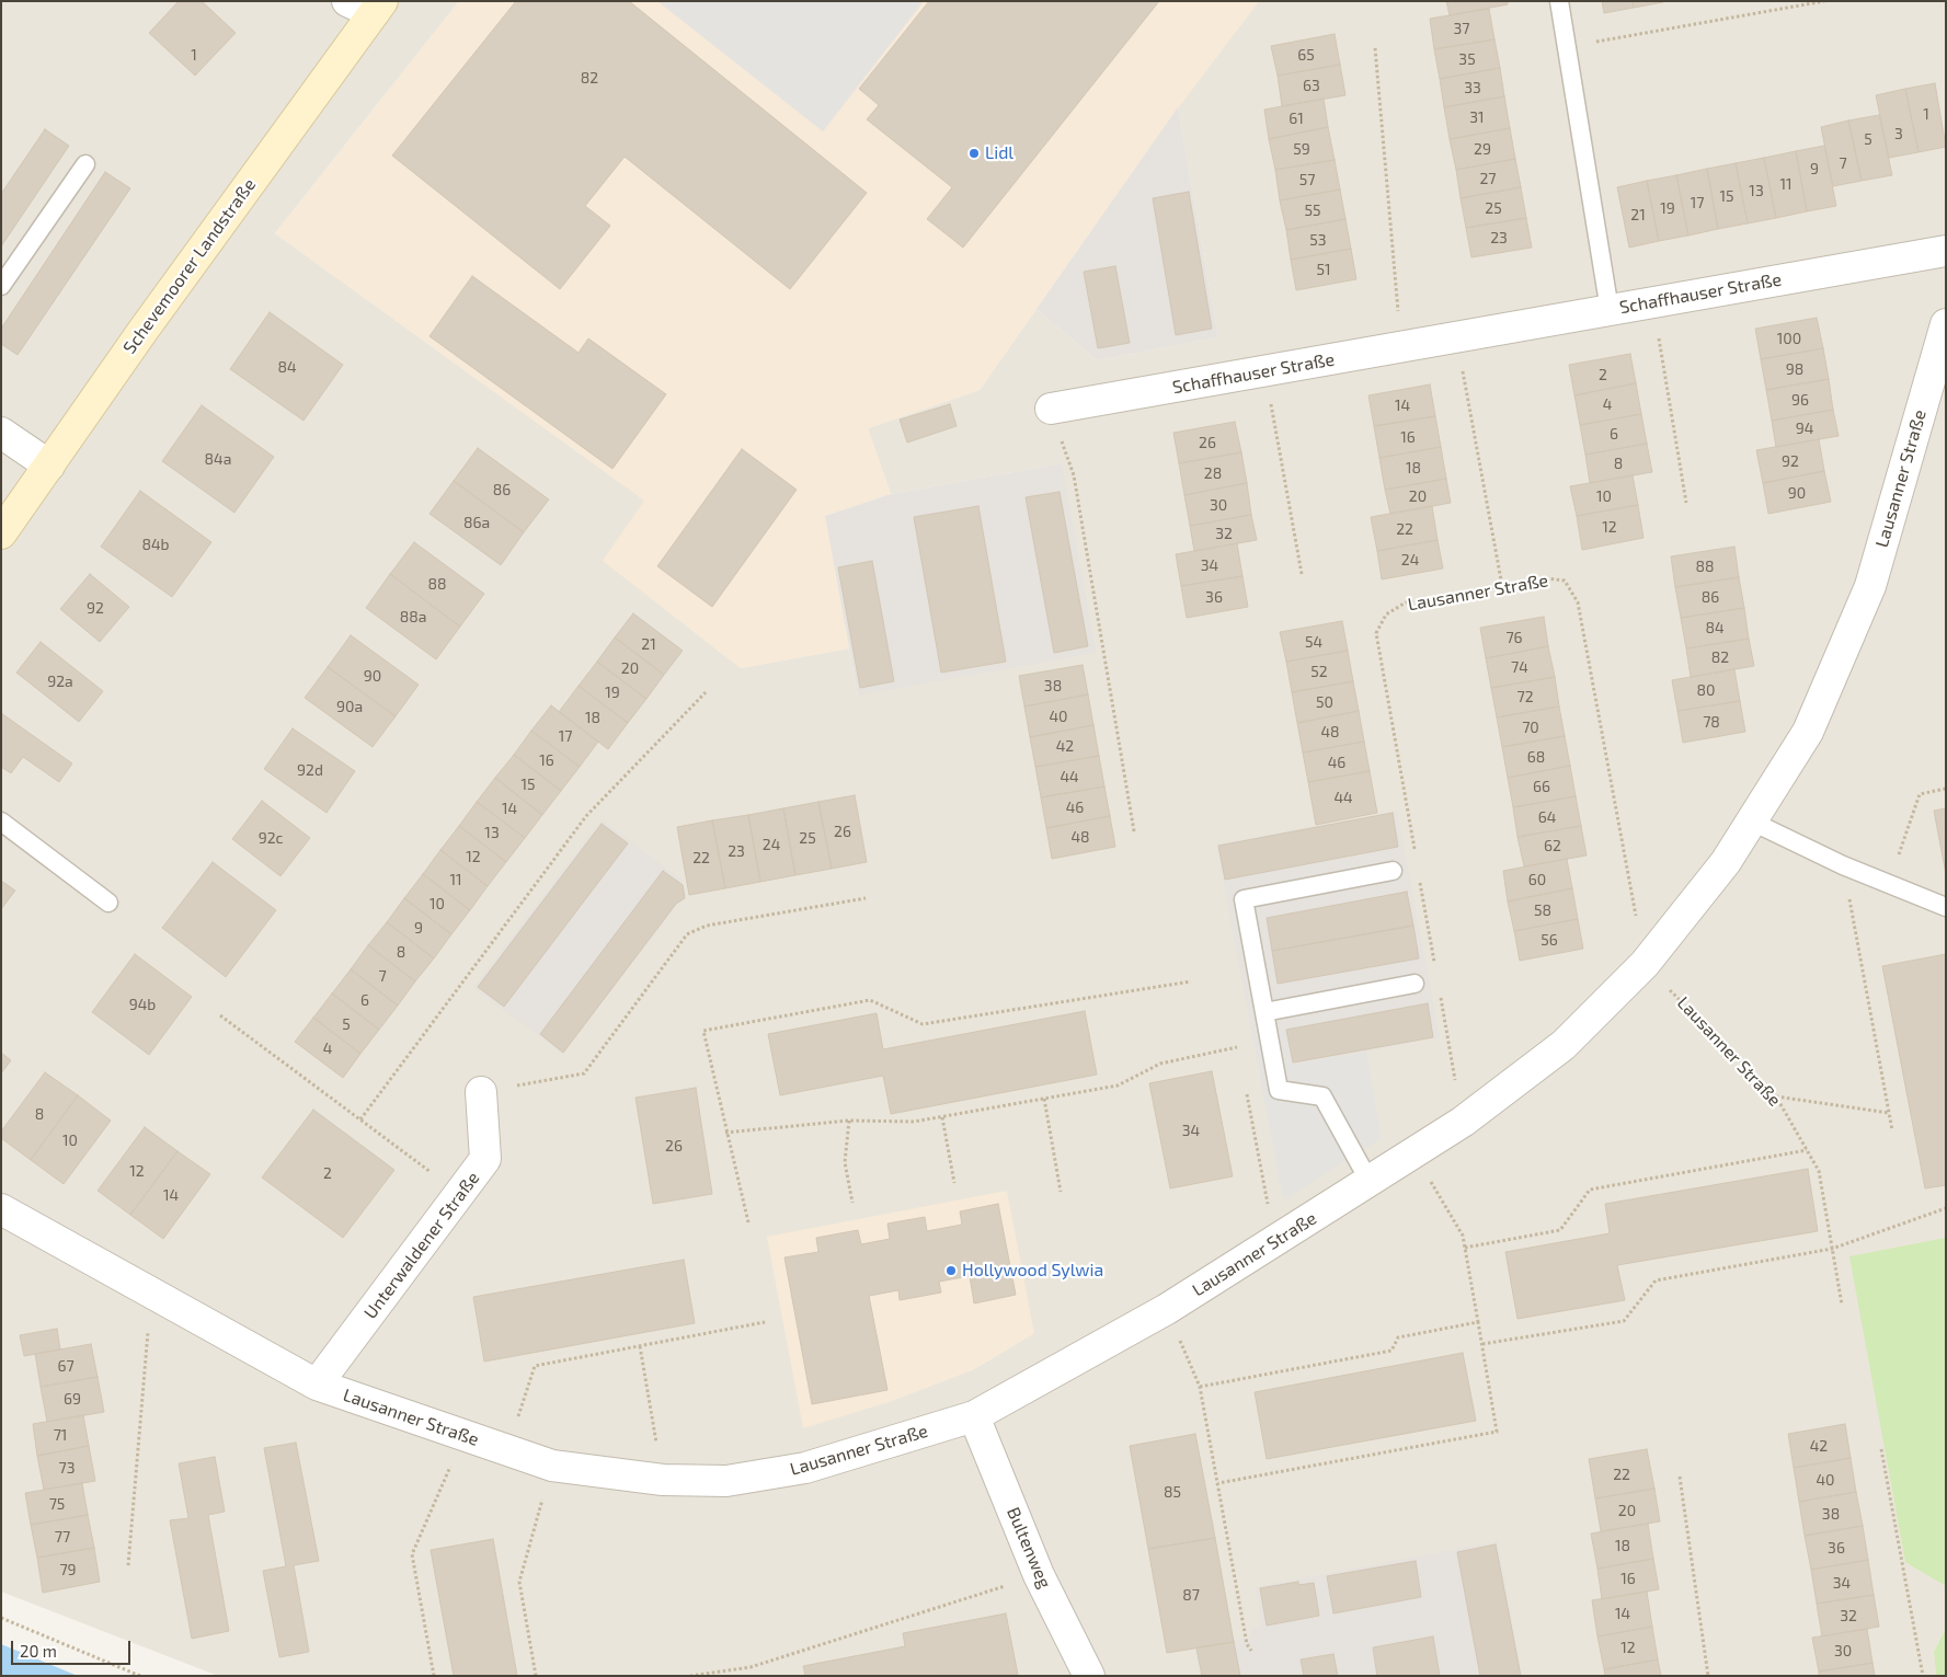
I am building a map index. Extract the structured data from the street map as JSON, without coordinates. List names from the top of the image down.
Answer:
{
  "streets": {
    "street": [
      "Schevemoorer Landstraße",
      "Schaffhauser Straße",
      "Lausanner Straße",
      "Unterwaldener Straße",
      "Bultenweg"
    ]
  },
  "crossings": [
    ["Lausanner Straße", "Unterwaldener Straße"],
    ["Lausanner Straße", "Bultenweg"]
  ],
  "places": ["Lidl", "Hollywood Sylwia"],
  "house_numbers": [
    "37",
    "1",
    "65",
    "35",
    "82",
    "63",
    "33",
    "1",
    "31",
    "61",
    "3",
    "5",
    "59",
    "29",
    "7",
    "9",
    "27",
    "57",
    "11",
    "13",
    "15",
    "17",
    "25",
    "19",
    "55",
    "21",
    "23",
    "53",
    "51",
    "100",
    "84",
    "98",
    "2",
    "96",
    "4",
    "14",
    "94",
    "6",
    "16",
    "26",
    "84a",
    "92",
    "8",
    "18",
    "28",
    "86",
    "90",
    "20",
    "10",
    "30",
    "86a",
    "12",
    "22",
    "32",
    "84b",
    "24",
    "34",
    "88",
    "88",
    "36",
    "86",
    "92",
    "88a",
    "84",
    "76",
    "54",
    "21",
    "82",
    "74",
    "20",
    "52",
    "90",
    "92a",
    "38",
    "80",
    "19",
    "72",
    "50",
    "90a",
    "40",
    "18",
    "78",
    "70",
    "48",
    "17",
    "42",
    "68",
    "16",
    "46",
    "92d",
    "44",
    "15",
    "66",
    "44",
    "46",
    "14",
    "64",
    "26",
    "13",
    "48",
    "92c",
    "25",
    "24",
    "62",
    "23",
    "12",
    "22",
    "11",
    "60",
    "10",
    "58",
    "9",
    "56",
    "8",
    "7",
    "6",
    "94b",
    "5",
    "4",
    "8",
    "34",
    "10",
    "26",
    "12",
    "2",
    "14",
    "67",
    "69",
    "71",
    "42",
    "73",
    "22",
    "40",
    "85",
    "75",
    "20",
    "38",
    "77",
    "18",
    "36",
    "79",
    "16",
    "34",
    "87",
    "14",
    "32",
    "12",
    "30"
  ],
  "scale_bar": "20 m"
}
